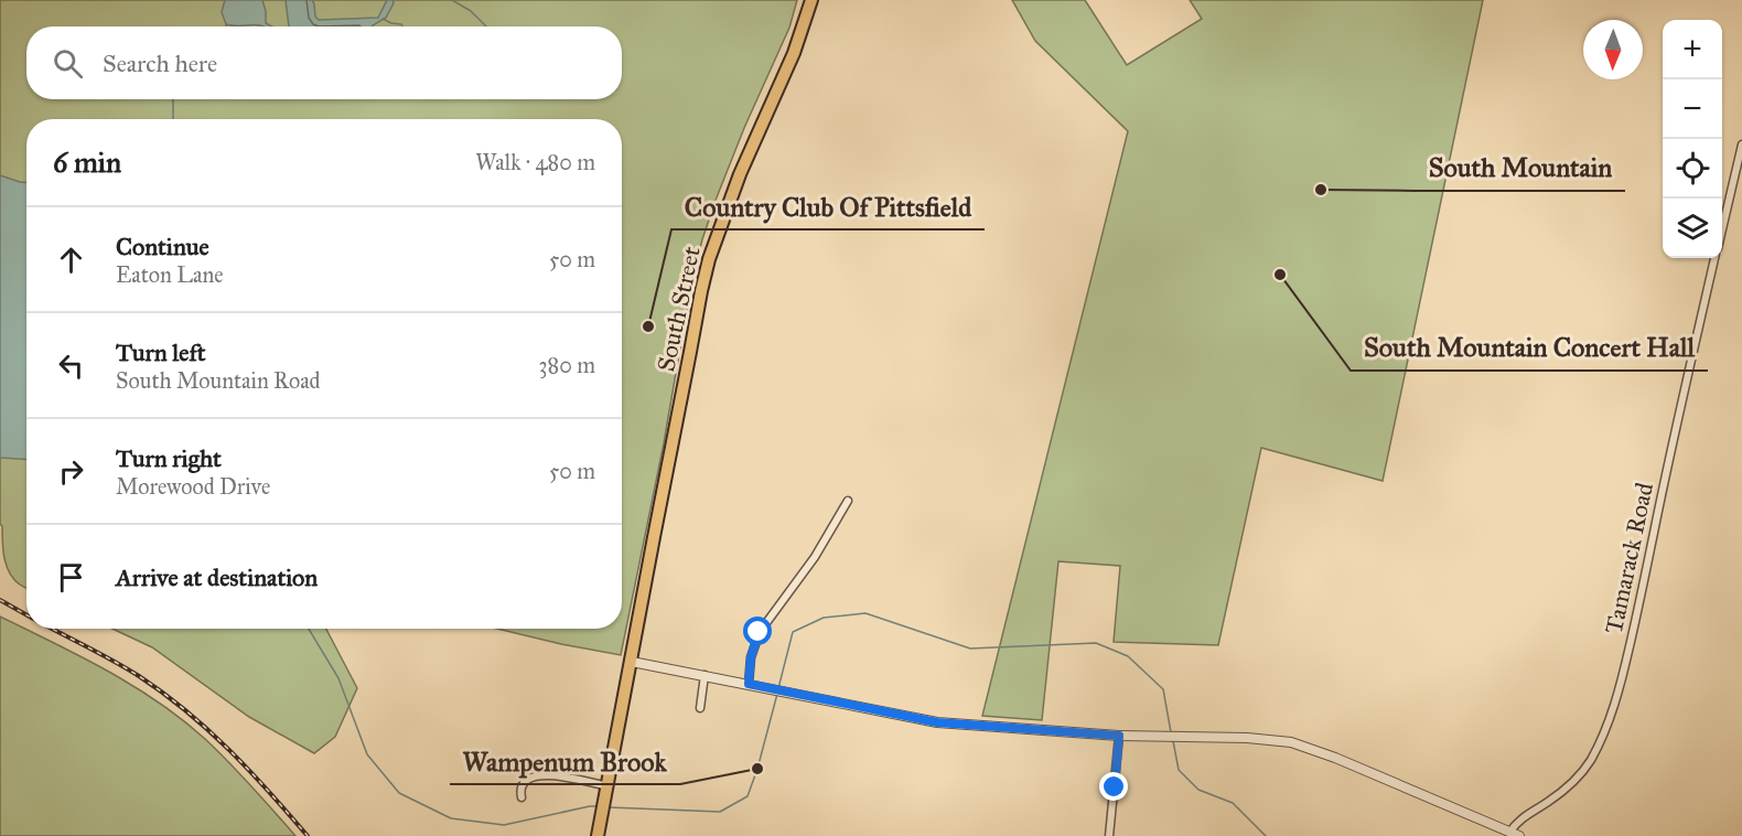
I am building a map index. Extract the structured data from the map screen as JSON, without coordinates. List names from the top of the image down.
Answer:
{
  "streets": {
    "highway": ["South Street"],
    "street": ["Tamarack Road"]
  },
  "places": [
    "South Mountain",
    "South Mountain Concert Hall",
    "Country Club Of Pittsfield",
    "Wampenum Brook"
  ],
  "north": "bottom",
  "page": {
    "map_buttons": ["+", "−"],
    "search": "Search here",
    "heading": ["6 min", "Walk · 480 m"],
    "list": [
      ["Continue", "Eaton Lane", "50 m"],
      ["Turn left", "South Mountain Road", "380 m"],
      ["Turn right", "Morewood Drive", "50 m"],
      "Arrive at destination"
    ]
  }
}
